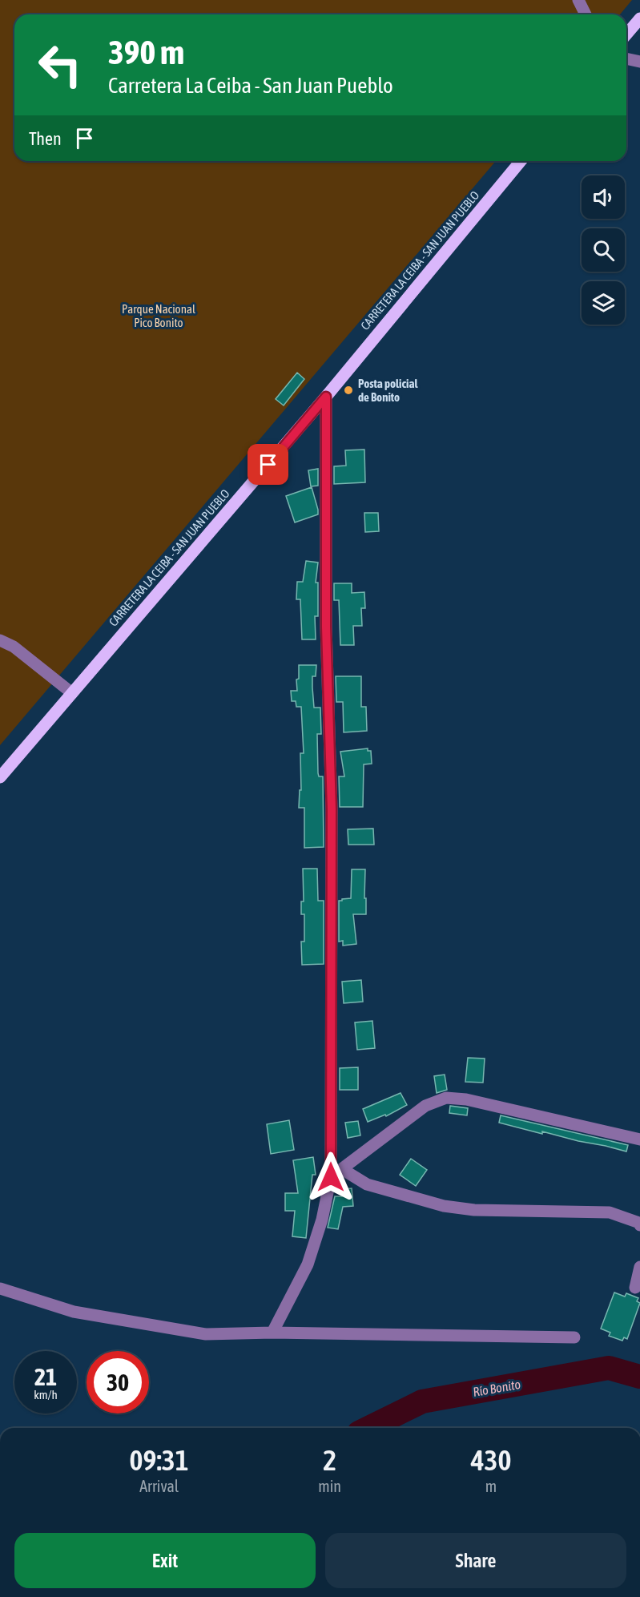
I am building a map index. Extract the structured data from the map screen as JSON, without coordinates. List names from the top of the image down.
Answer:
{
  "streets": {
    "main road": ["CARRETERA LA CEIBA - SAN JUAN PUEBLO"]
  },
  "water": ["Río Bonito"],
  "parks": ["Parque Nacional Pico Bonito"],
  "places": ["Posta policial de Bonito"],
  "page": {
    "turn": ["390 m", "Carretera La Ceiba - San Juan Pueblo"],
    "then": "Then",
    "speed": "21 km/h",
    "limit": "30",
    "eta": [
      "09:31",
      "Arrival",
      "2",
      "min",
      "430",
      "m"
    ],
    "buttons": ["Exit", "Share"]
  }
}
